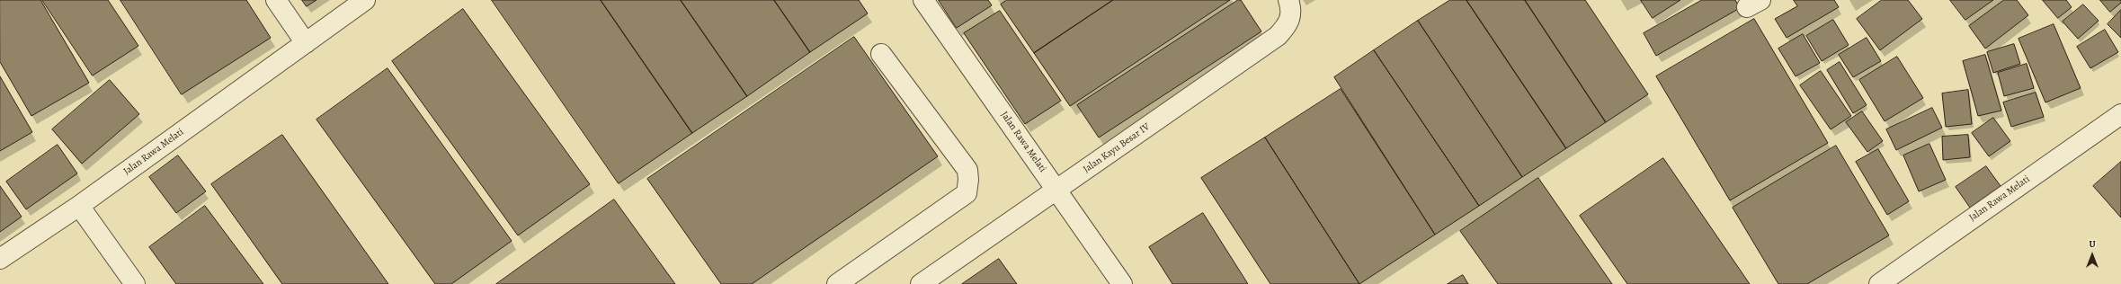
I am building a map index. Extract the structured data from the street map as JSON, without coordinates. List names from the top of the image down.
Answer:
{
  "streets": {
    "street": ["Jalan Rawa Melati", "Jalan Kayu Besar IV"]
  },
  "crossings": [
    ["Jalan Rawa Melati", "Jalan Kayu Besar IV"]
  ],
  "north": "top"
}
